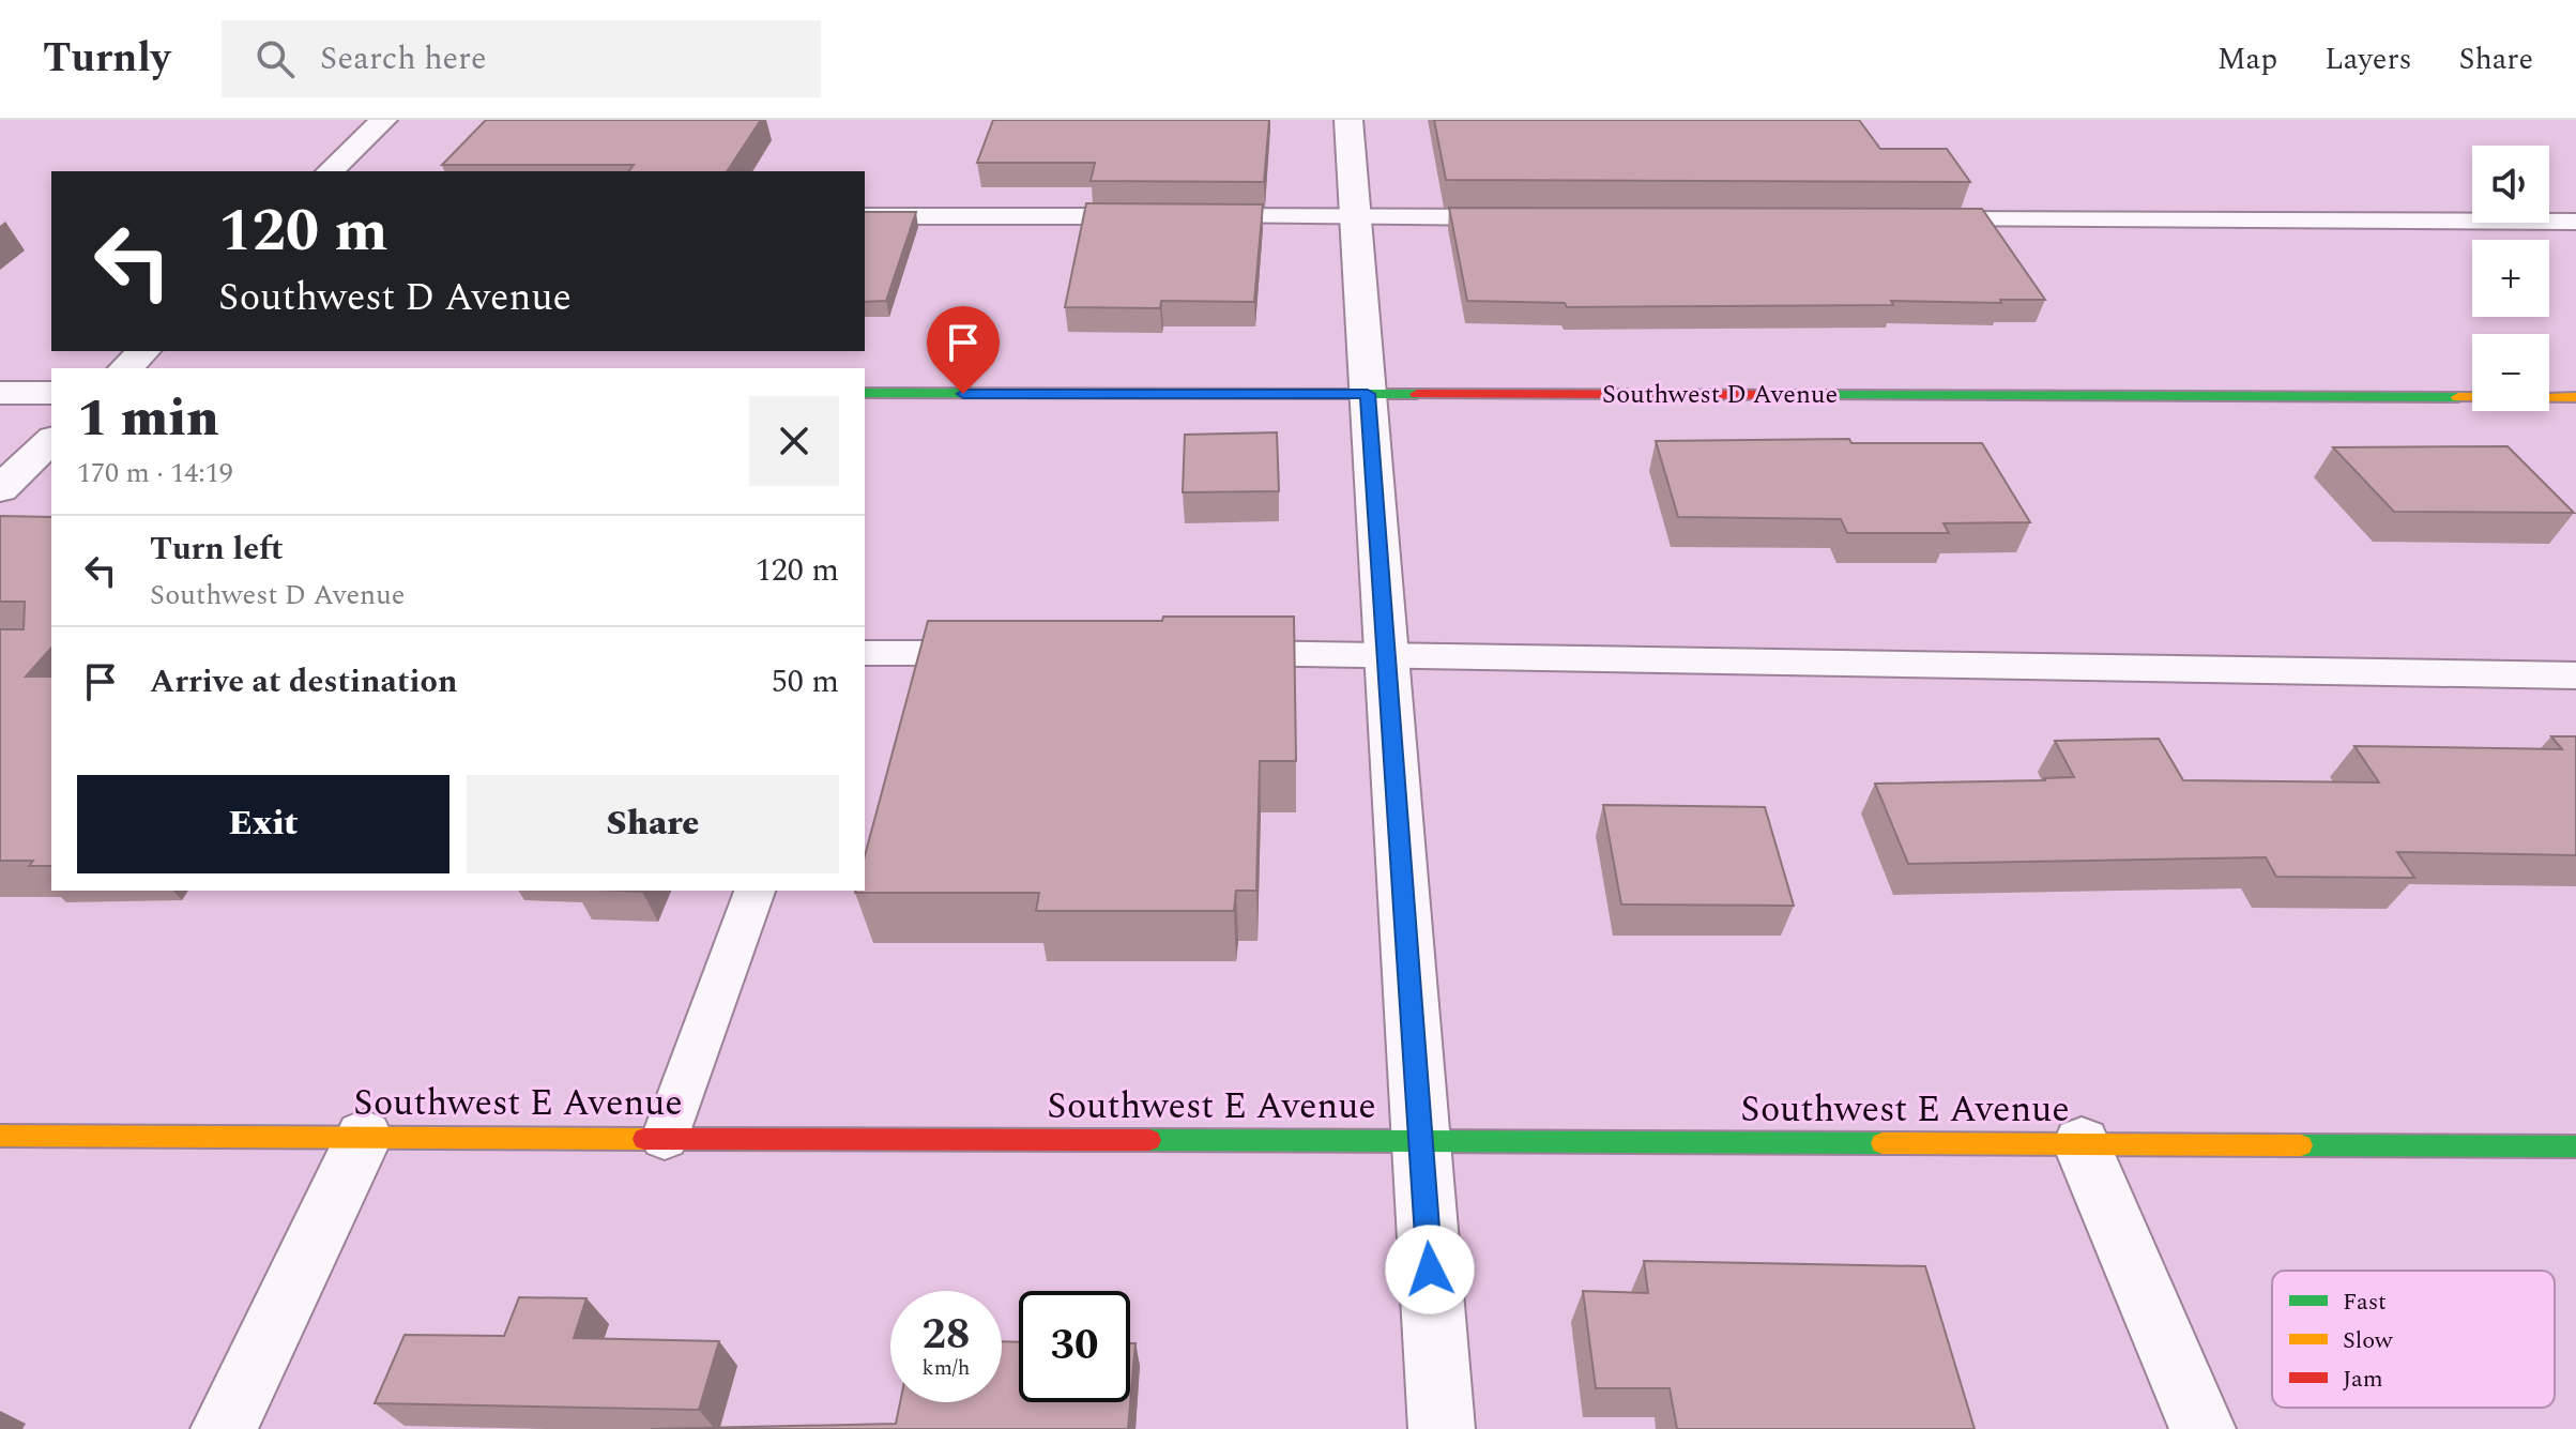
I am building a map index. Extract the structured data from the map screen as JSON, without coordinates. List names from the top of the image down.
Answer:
{
  "streets": {
    "street": ["Southwest D Avenue", "Southwest E Avenue"]
  },
  "legend": ["Fast", "Slow", "Jam"],
  "page": {
    "header": "Turnly",
    "search": "Search here",
    "nav": ["Map", "Layers", "Share"],
    "map_buttons": ["+", "−"],
    "turn": ["120 m", "Southwest D Avenue"],
    "heading": ["1 min", "170 m · 14:19"],
    "list": [
      {
        "name": "Turn left",
        "note": "Southwest D Avenue",
        "value": "120 m"
      },
      {
        "name": "Arrive at destination",
        "value": "50 m"
      }
    ],
    "buttons": ["Exit", "Share"],
    "speed": "28 km/h",
    "limit": "30"
  }
}
